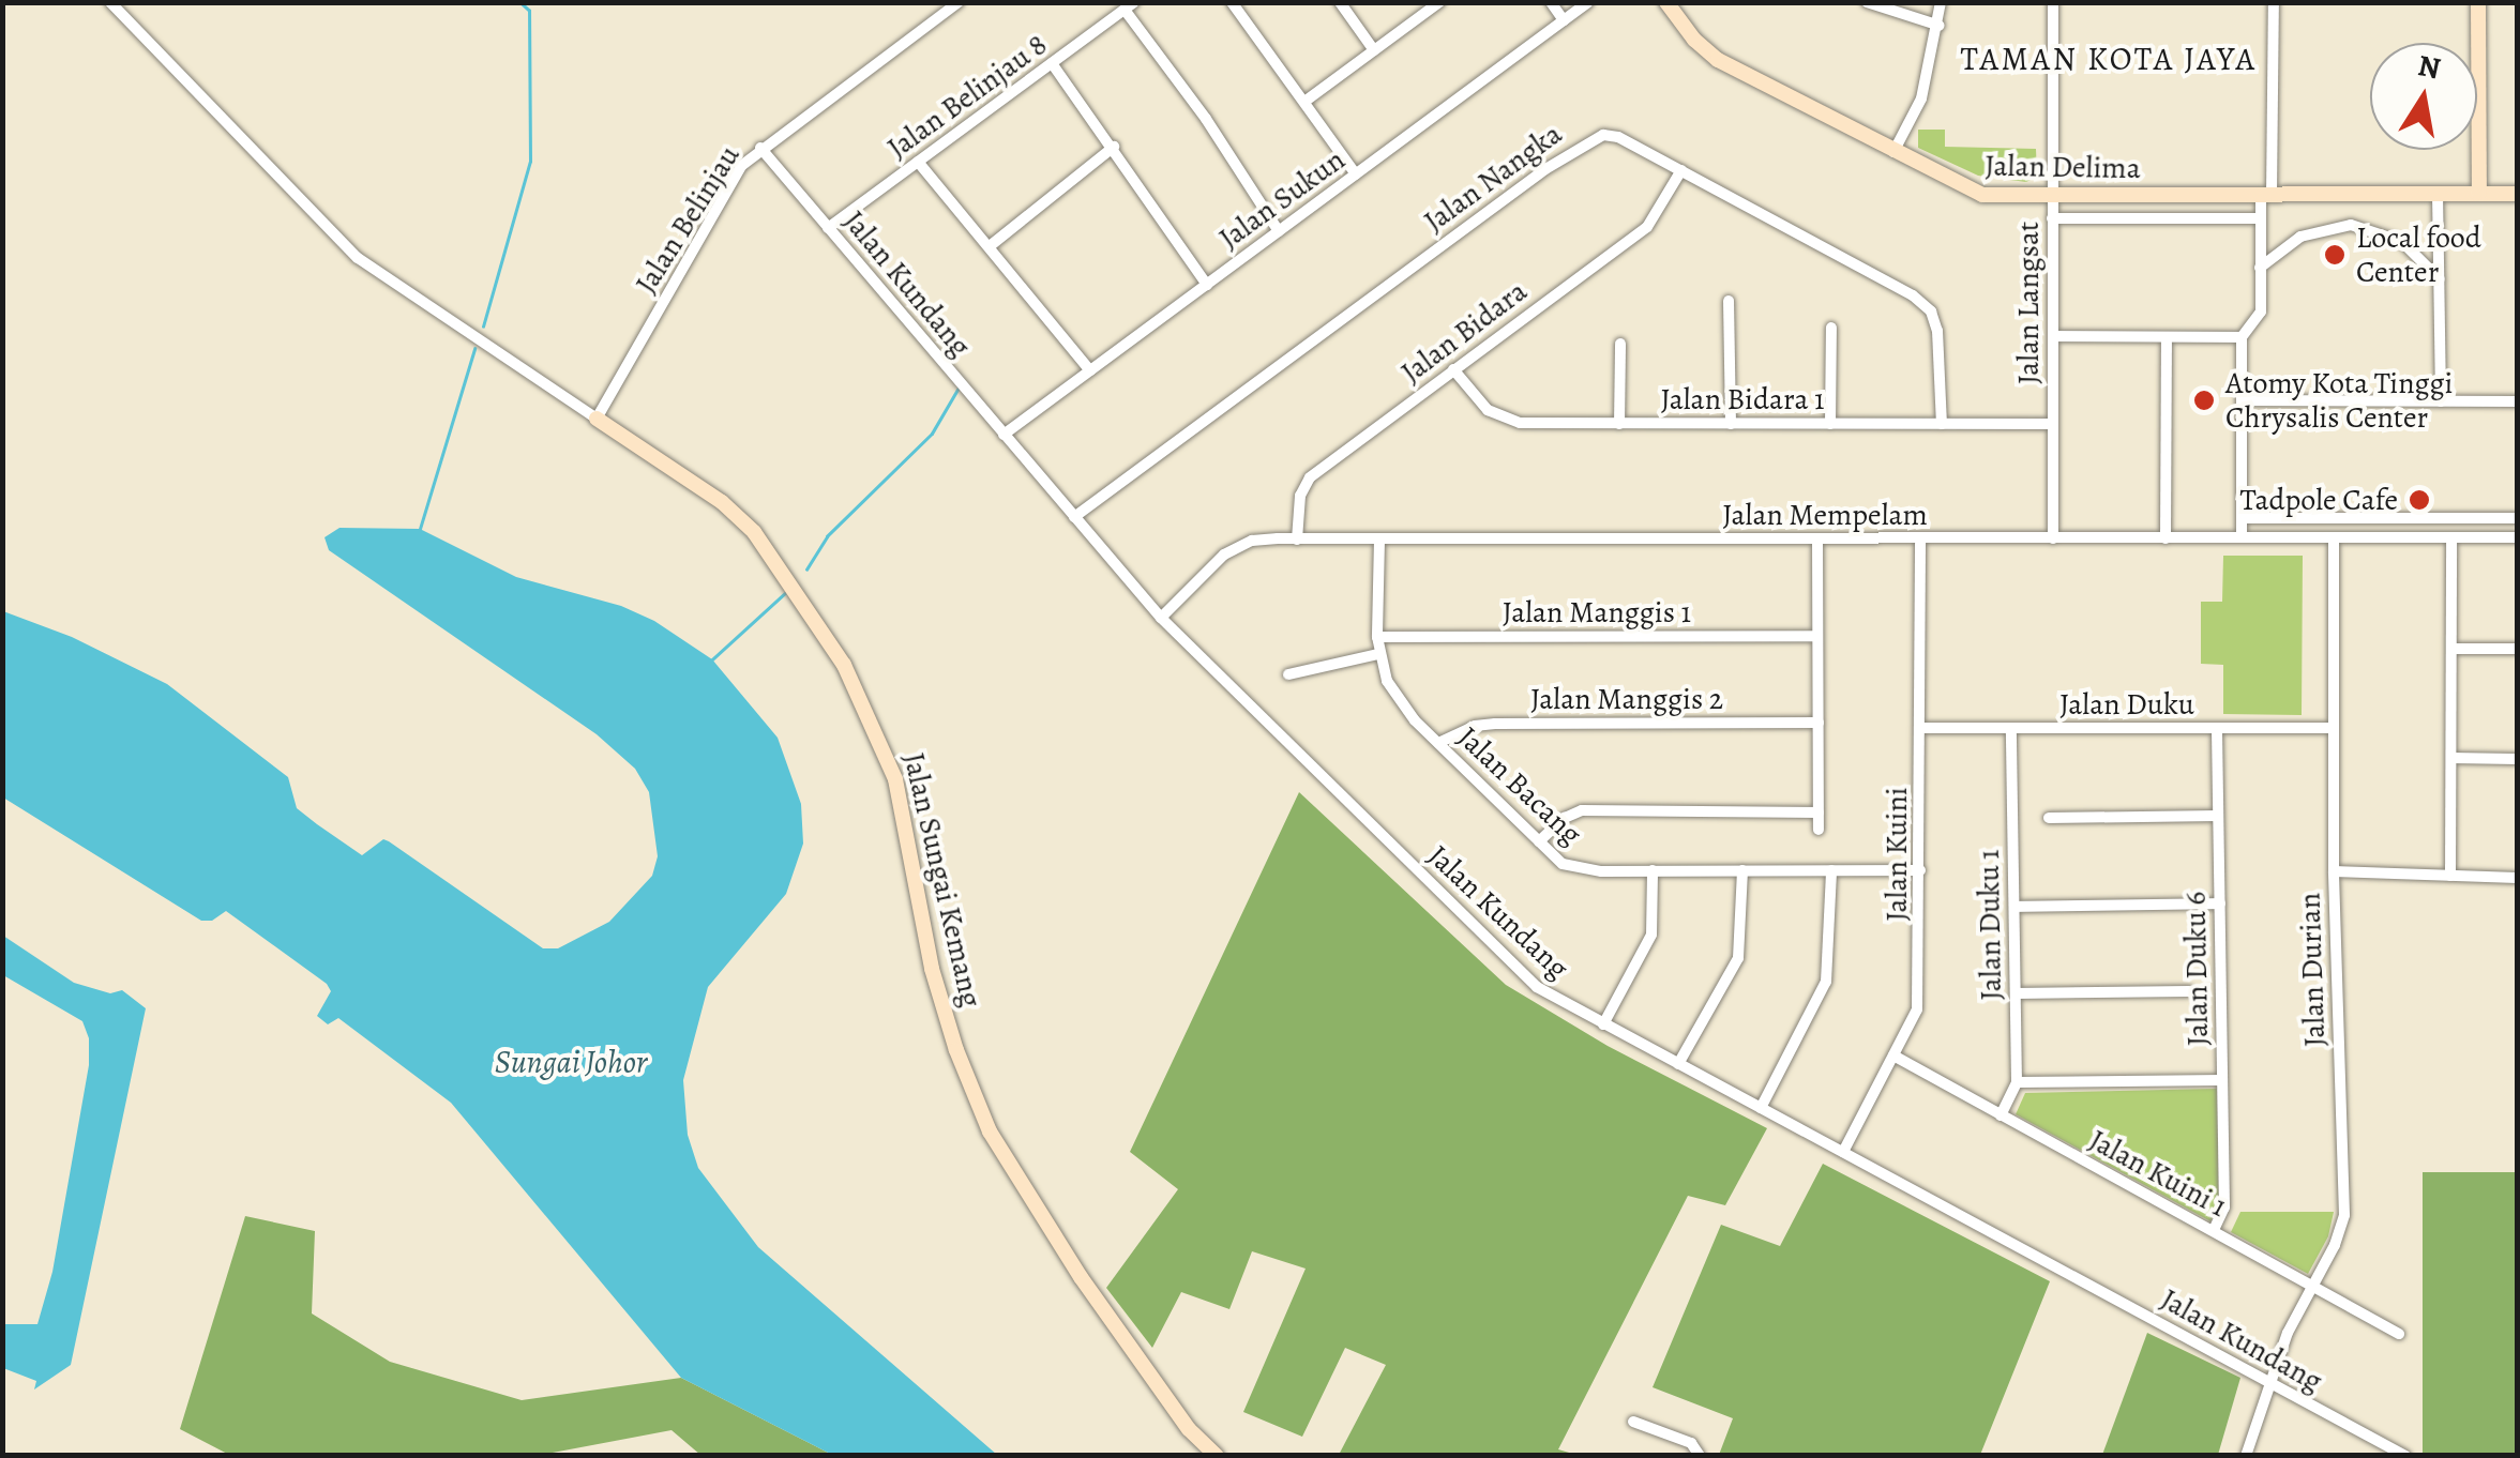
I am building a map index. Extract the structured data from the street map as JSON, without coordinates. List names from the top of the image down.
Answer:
{
  "streets": {
    "street": [
      "Jalan Belinjau 8",
      "Jalan Delima",
      "Jalan Nangka",
      "Jalan Sukun",
      "Jalan Belinjau",
      "Jalan Kundang",
      "Jalan Langsat",
      "Jalan Bidara",
      "Jalan Bidara 1",
      "Jalan Mempelam",
      "Jalan Manggis 1",
      "Jalan Manggis 2",
      "Jalan Duku",
      "Jalan Bacang",
      "Jalan Kuini",
      "Jalan Sungai Kemang",
      "Jalan Duku 1",
      "Jalan Duku 6",
      "Jalan Durian",
      "Jalan Kuini 1"
    ]
  },
  "crossings": [
    ["Jalan Belinjau 8", "Jalan Kundang"],
    ["Jalan Delima", "Jalan Langsat"],
    ["Jalan Nangka", "Jalan Kundang"],
    ["Jalan Nangka", "Jalan Bidara"],
    ["Jalan Nangka", "Jalan Bidara 1"],
    ["Jalan Sukun", "Jalan Kundang"],
    ["Jalan Belinjau", "Jalan Kundang"],
    ["Jalan Belinjau", "Jalan Sungai Kemang"],
    ["Jalan Kundang", "Jalan Mempelam"],
    ["Jalan Kundang", "Jalan Kuini"],
    ["Jalan Kundang", "Jalan Durian"],
    ["Jalan Langsat", "Jalan Bidara 1"],
    ["Jalan Langsat", "Jalan Mempelam"],
    ["Jalan Bidara", "Jalan Bidara 1"],
    ["Jalan Bidara", "Jalan Mempelam"],
    ["Jalan Mempelam", "Jalan Bacang"],
    ["Jalan Mempelam", "Jalan Kuini"],
    ["Jalan Mempelam", "Jalan Durian"],
    ["Jalan Manggis 1", "Jalan Bacang"],
    ["Jalan Manggis 2", "Jalan Bacang"],
    ["Jalan Duku", "Jalan Kuini"],
    ["Jalan Duku", "Jalan Duku 1"],
    ["Jalan Duku", "Jalan Duku 6"],
    ["Jalan Duku", "Jalan Durian"],
    ["Jalan Bacang", "Jalan Kuini"],
    ["Jalan Kuini", "Jalan Kuini 1"],
    ["Jalan Duku 1", "Jalan Kuini 1"],
    ["Jalan Duku 6", "Jalan Kuini 1"],
    ["Jalan Durian", "Jalan Kuini 1"]
  ],
  "districts": ["TAMAN KOTA JAYA"],
  "water": ["Sungai Johor"],
  "places": ["Local food Center", "Atomy Kota Tinggi Chrysalis Center", "Tadpole Cafe"],
  "north": "top"
}
